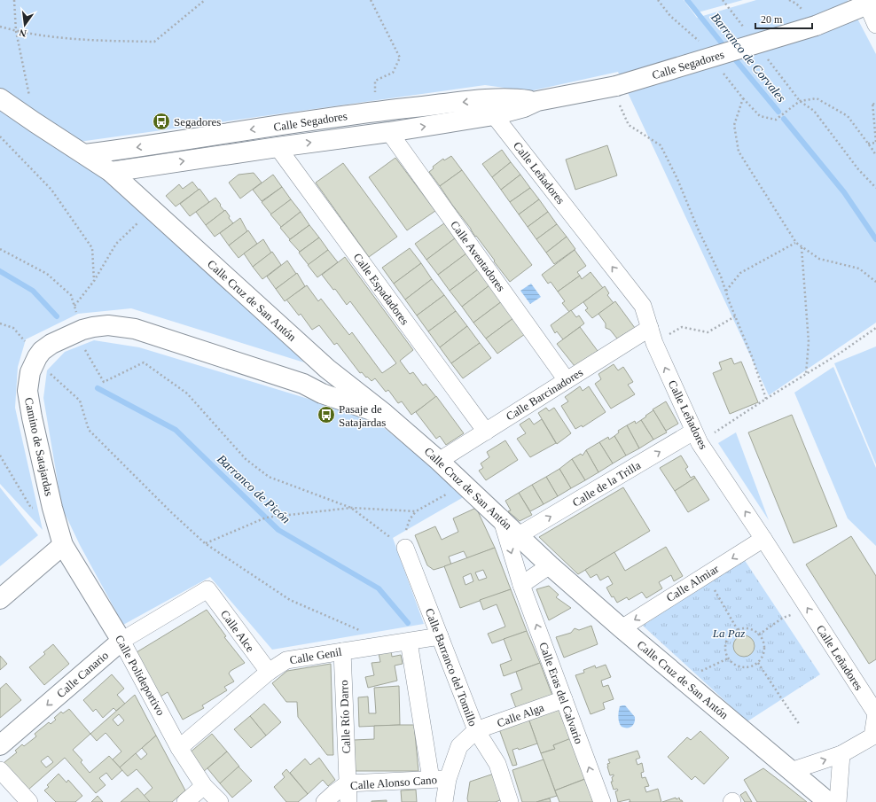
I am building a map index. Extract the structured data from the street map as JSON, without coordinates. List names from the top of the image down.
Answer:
{
  "streets": {
    "street": [
      "Calle Segadores",
      "Calle Leñadores",
      "Calle Aventadores",
      "Calle Espadadores",
      "Calle Cruz de San Antón",
      "Calle Barcinadores",
      "Camino de Satajardas",
      "Calle de la Trilla",
      "Calle Almiar",
      "Calle Alce",
      "Calle Genil",
      "Calle Barranco del Tomillo",
      "Calle Canario",
      "Calle Polideportivo",
      "Calle Eras del Calvario",
      "Calle Alga",
      "Calle Río Darro",
      "Calle Alonso Cano"
    ]
  },
  "crossings": [
    ["Calle Segadores", "Calle Leñadores"],
    ["Calle Segadores", "Calle Aventadores"],
    ["Calle Segadores", "Calle Espadadores"],
    ["Calle Segadores", "Calle Cruz de San Antón"],
    ["Calle Leñadores", "Calle Barcinadores"],
    ["Calle Leñadores", "Calle de la Trilla"],
    ["Calle Leñadores", "Calle Almiar"],
    ["Calle Aventadores", "Calle Barcinadores"],
    ["Calle Espadadores", "Calle Barcinadores"],
    ["Calle Cruz de San Antón", "Calle Barcinadores"],
    ["Calle Cruz de San Antón", "Camino de Satajardas"],
    ["Calle Cruz de San Antón", "Calle de la Trilla"],
    ["Calle Cruz de San Antón", "Calle Almiar"],
    ["Calle Cruz de San Antón", "Calle Eras del Calvario"],
    ["Camino de Satajardas", "Calle Polideportivo"],
    ["Calle Alce", "Calle Genil"],
    ["Calle Alce", "Calle Canario"],
    ["Calle Genil", "Calle Barranco del Tomillo"],
    ["Calle Genil", "Calle Polideportivo"],
    ["Calle Genil", "Calle Río Darro"],
    ["Calle Barranco del Tomillo", "Calle Alga"],
    ["Calle Barranco del Tomillo", "Calle Alonso Cano"],
    ["Calle Canario", "Calle Polideportivo"],
    ["Calle Eras del Calvario", "Calle Alga"],
    ["Calle Río Darro", "Calle Alonso Cano"]
  ],
  "one_way": ["Calle Leñadores", "Calle de la Trilla", "Calle Almiar"],
  "water": ["Barranco de Corvales", "Barranco de Picón"],
  "parks": ["La Paz"],
  "places": {
    "bus stop": ["Segadores", "Pasaje de Satajardas"]
  },
  "scale_bar": "20 m",
  "north": "bottom"
}
